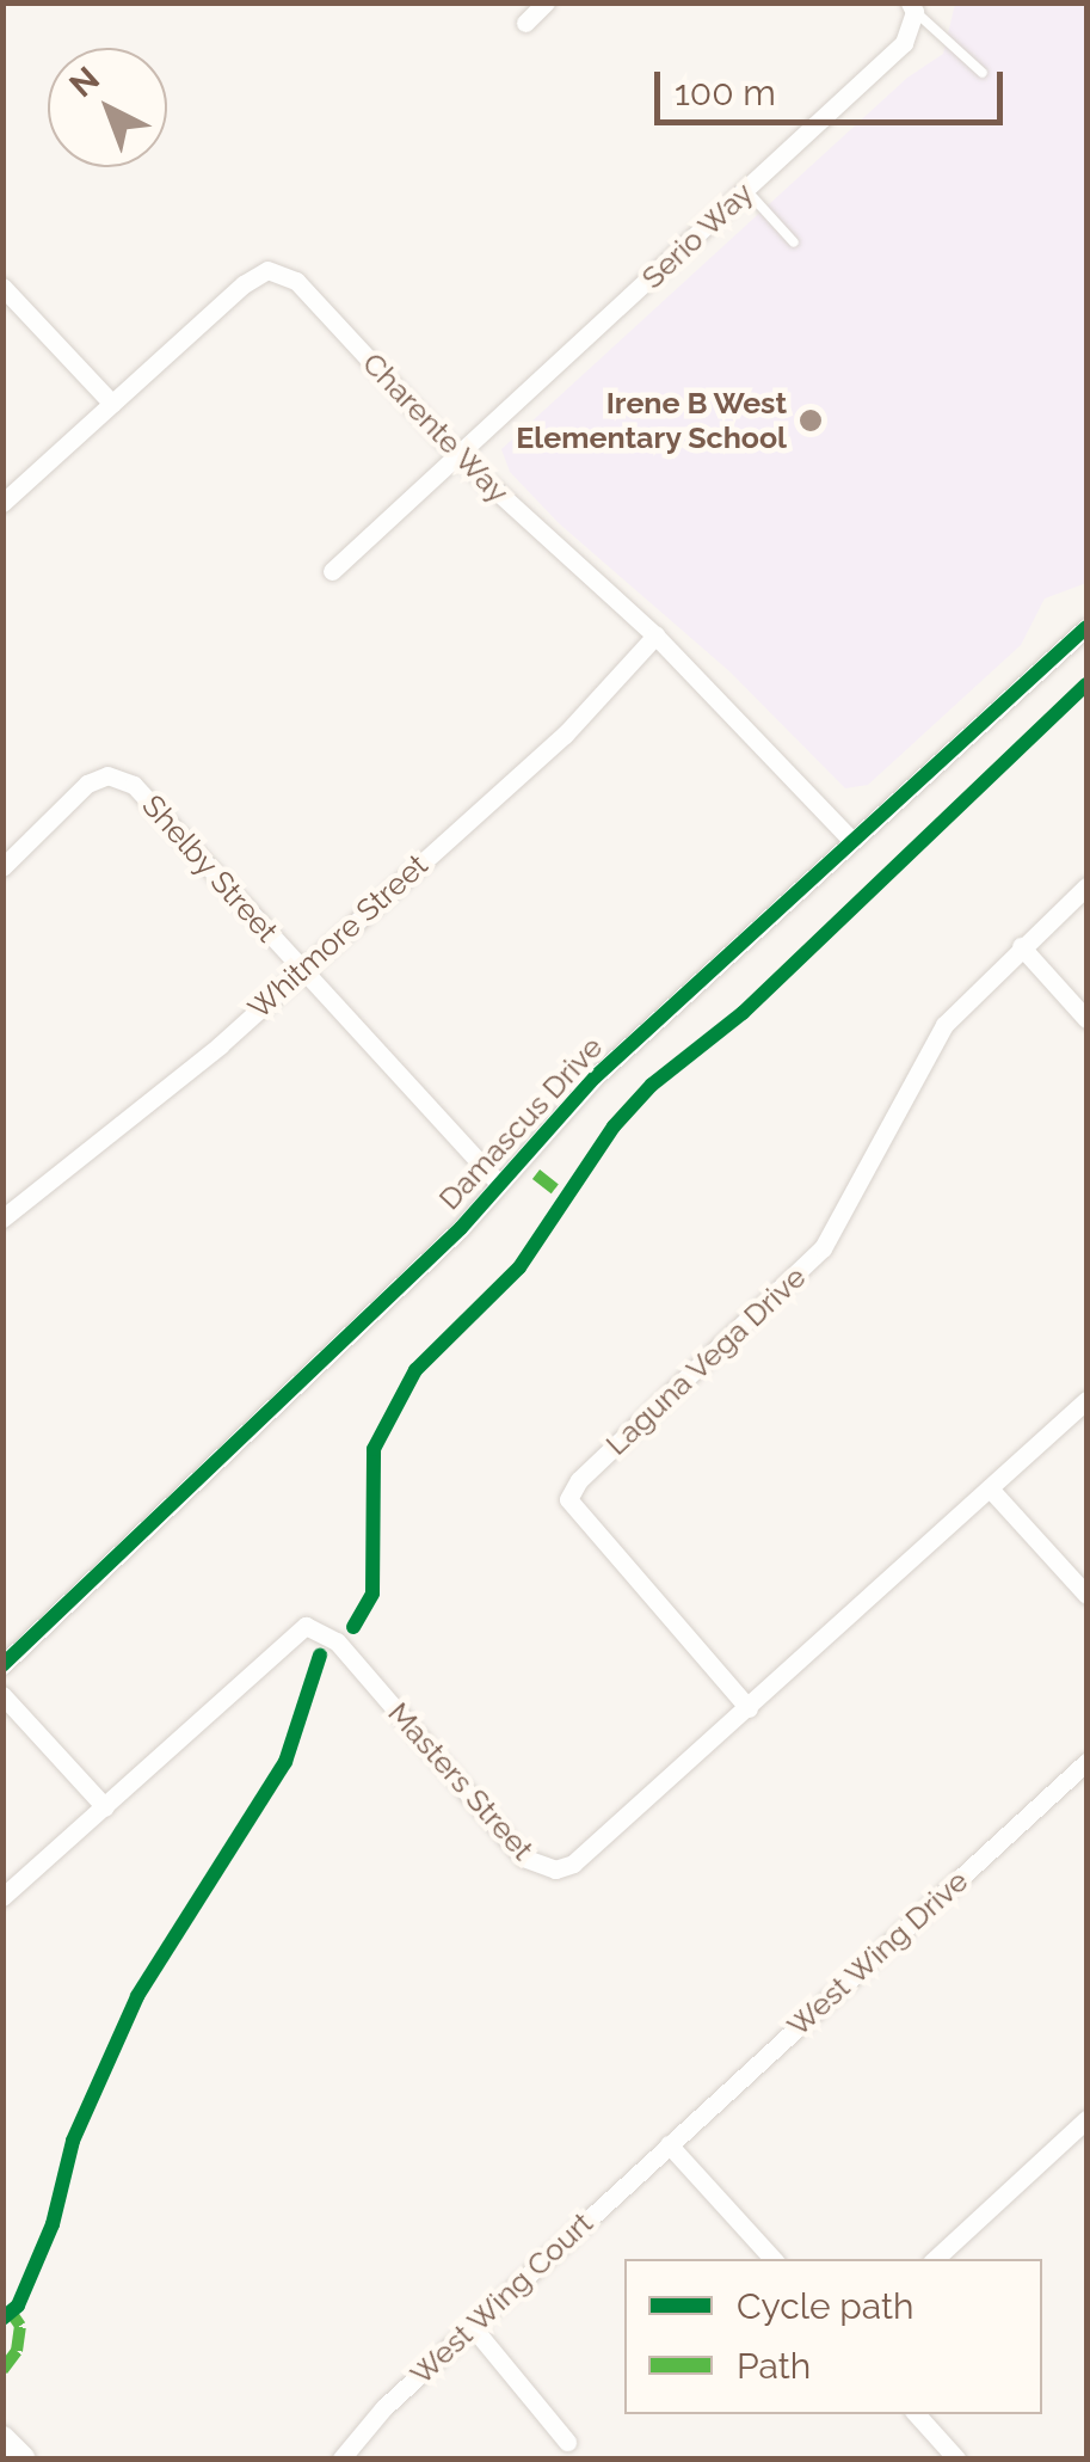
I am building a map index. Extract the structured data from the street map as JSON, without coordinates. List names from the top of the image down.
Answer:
{
  "streets": {
    "street": [
      "Serio Way",
      "Charente Way",
      "Shelby Street",
      "Whitmore Street",
      "Damascus Drive",
      "Laguna Vega Drive",
      "Masters Street",
      "West Wing Drive",
      "West Wing Court"
    ]
  },
  "crossings": [
    ["Serio Way", "Charente Way"],
    ["Charente Way", "Whitmore Street"],
    ["Charente Way", "Damascus Drive"],
    ["Shelby Street", "Whitmore Street"],
    ["Shelby Street", "Damascus Drive"],
    ["Laguna Vega Drive", "Masters Street"],
    ["West Wing Drive", "West Wing Court"]
  ],
  "places": ["Irene B West Elementary School"],
  "legend": ["Cycle path", "Path"],
  "scale_bar": "100 m",
  "north": "top left"
}
